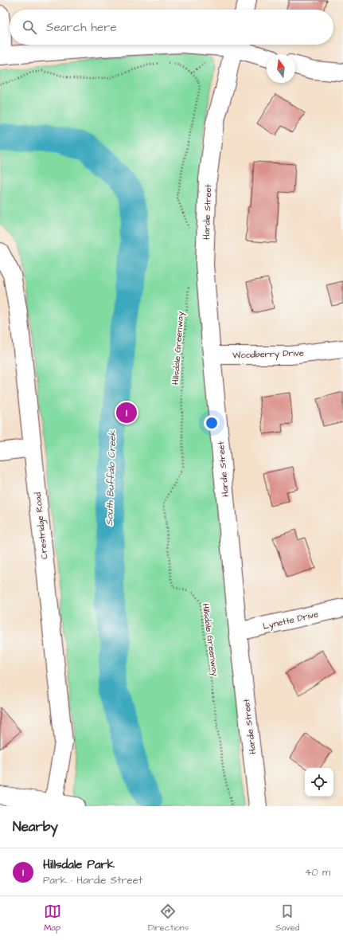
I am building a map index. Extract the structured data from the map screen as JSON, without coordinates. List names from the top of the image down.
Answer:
{
  "streets": {
    "street": [
      "Hardie Street",
      "Woodberry Drive",
      "Crestridge Road",
      "Lynette Drive"
    ],
    "path": ["Hillsdale Greenway"]
  },
  "crossings": [
    ["Hardie Street", "Woodberry Drive"],
    ["Hardie Street", "Lynette Drive"]
  ],
  "water": ["South Buffalo Creek"],
  "north": "top",
  "page": {
    "search": "Search here",
    "pins": "1",
    "heading": "Nearby",
    "list": [
      {
        "mark": "1",
        "name": "Hillsdale Park",
        "note": "Park · Hardie Street",
        "value": "40 m"
      }
    ],
    "nav": ["Map", "Directions", "Saved"]
  }
}
